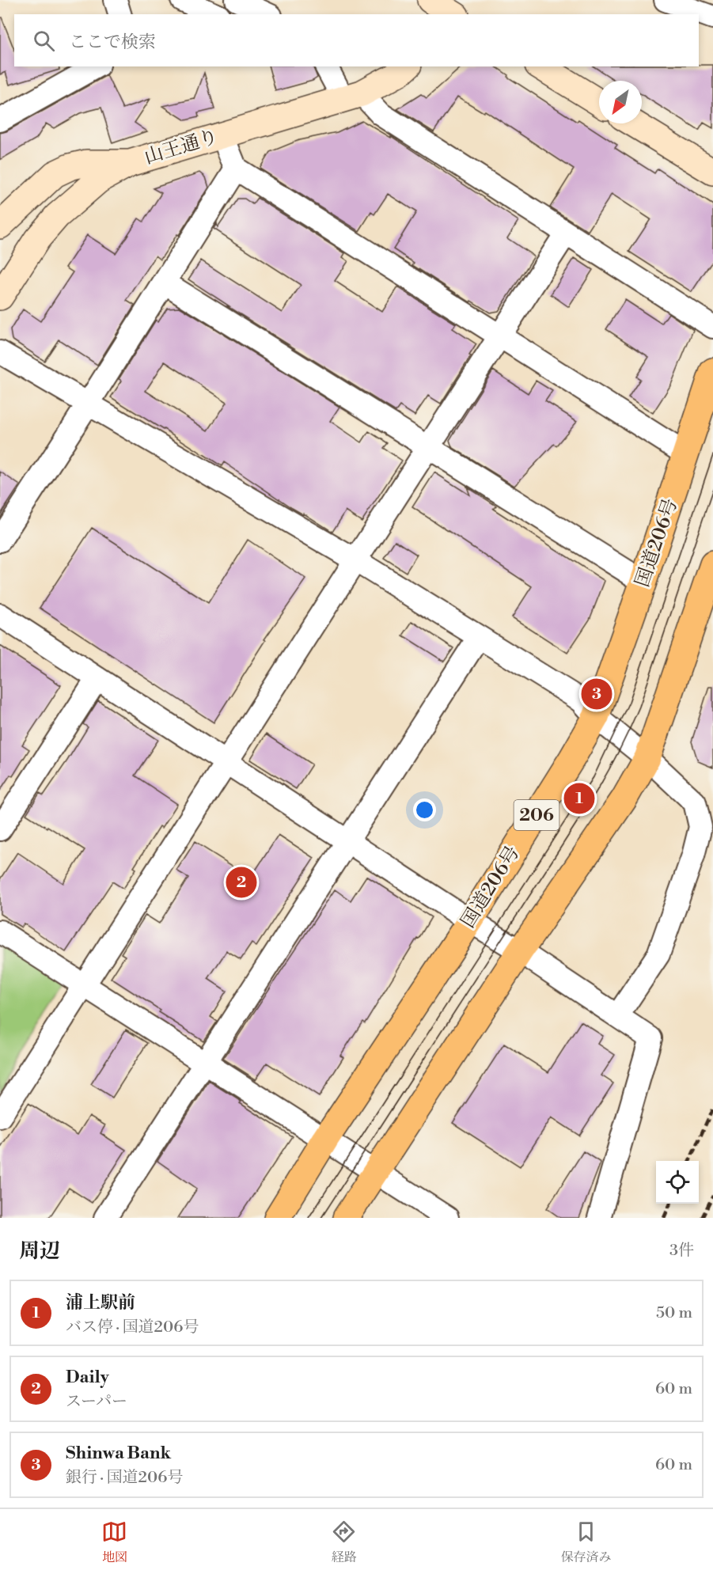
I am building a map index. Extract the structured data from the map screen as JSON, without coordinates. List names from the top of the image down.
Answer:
{
  "streets": {
    "highway": ["国道206号", "206"],
    "street": ["山王通り"]
  },
  "north": "bottom left",
  "page": {
    "search": "ここで検索",
    "pins": ["3", "1", "2"],
    "heading": ["周辺", "3件"],
    "list": [
      {
        "mark": "1",
        "name": "浦上駅前",
        "note": "バス停 · 国道206号",
        "value": "50 m"
      },
      {
        "mark": "2",
        "name": "Daily",
        "note": "スーパー",
        "value": "60 m"
      },
      {
        "mark": "3",
        "name": "Shinwa Bank",
        "note": "銀行 · 国道206号",
        "value": "60 m"
      }
    ],
    "nav": ["地図", "経路", "保存済み"]
  }
}
